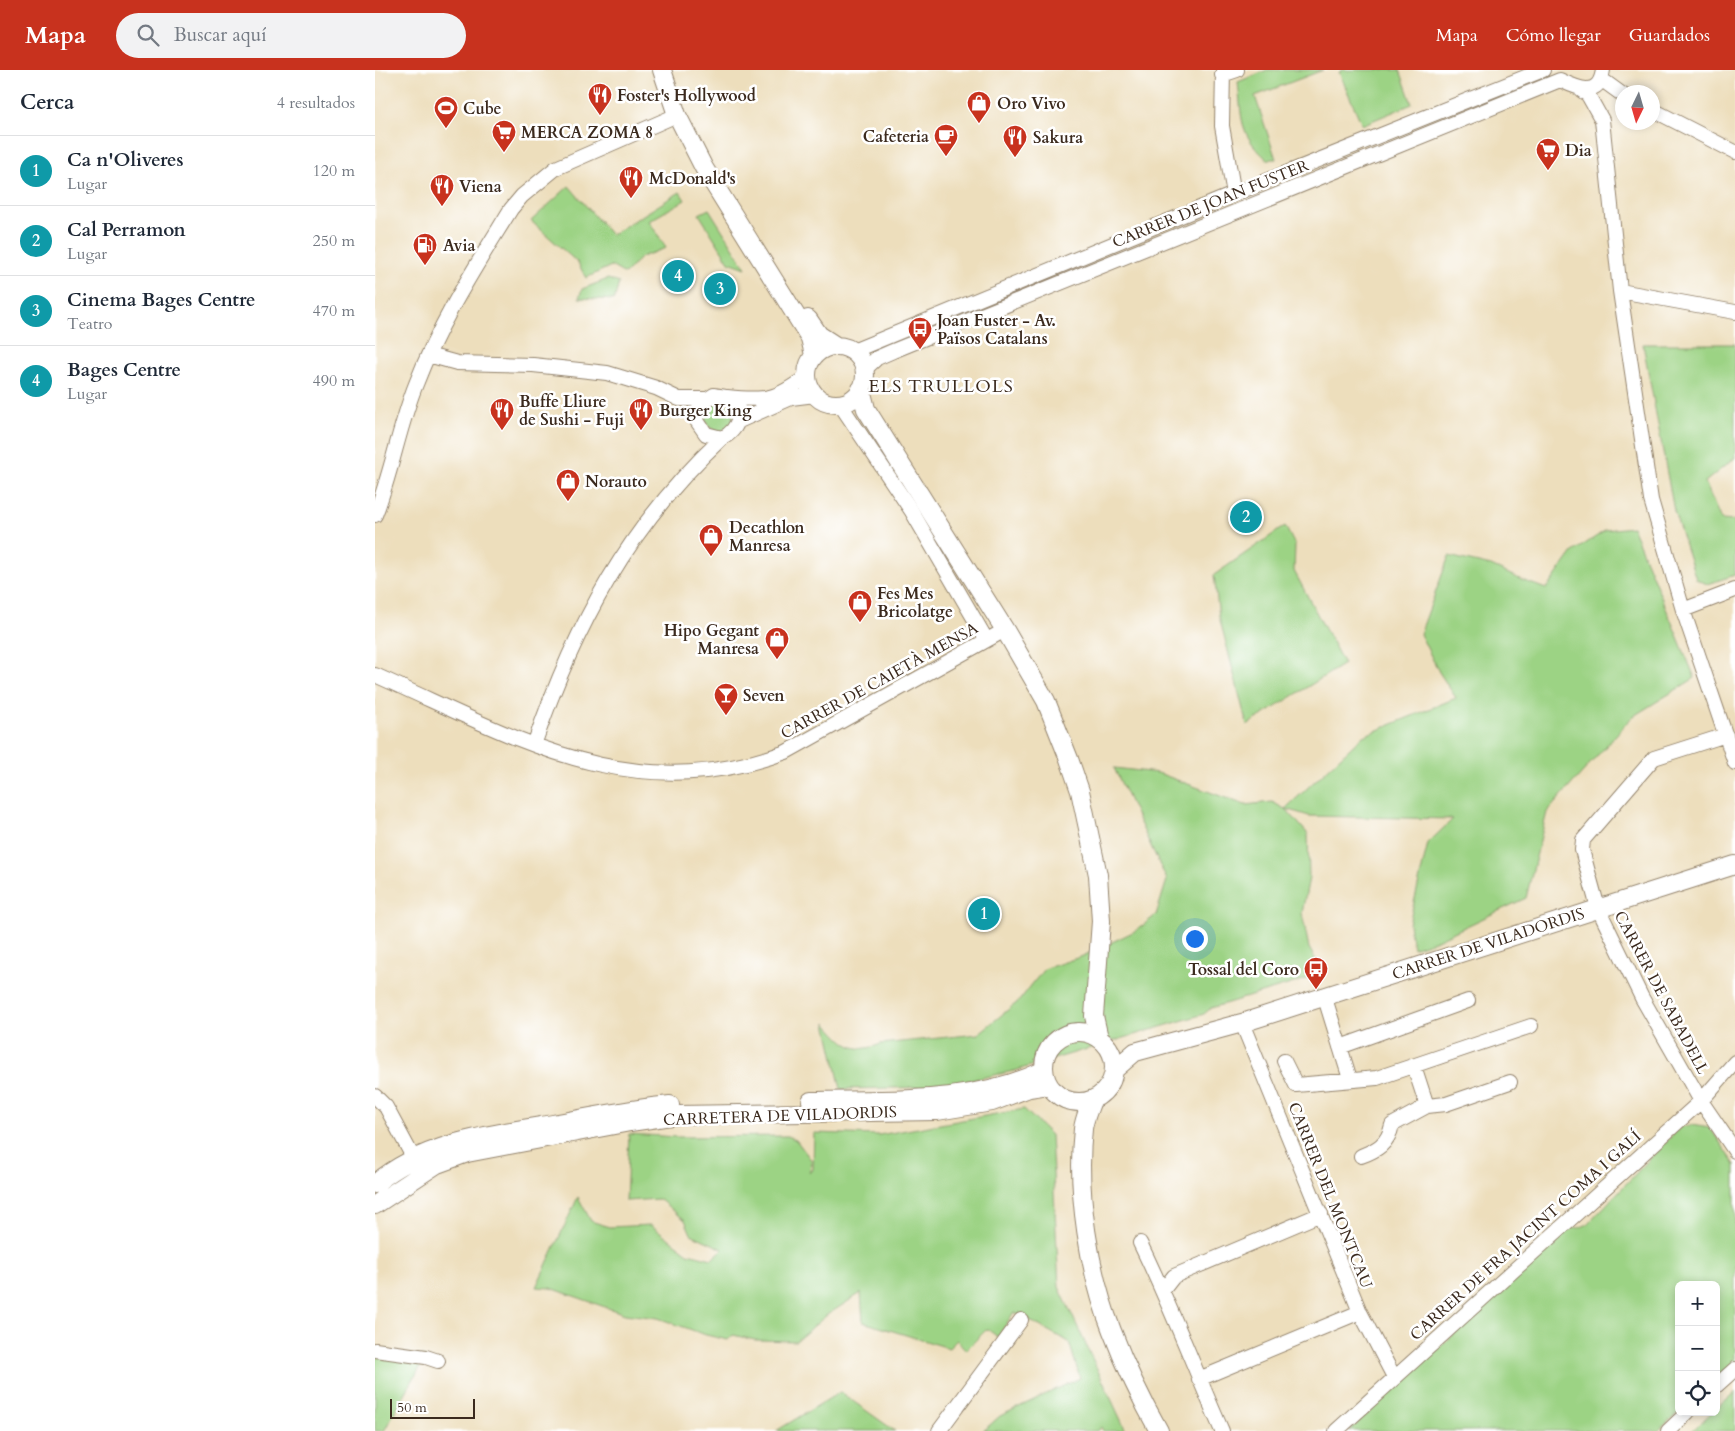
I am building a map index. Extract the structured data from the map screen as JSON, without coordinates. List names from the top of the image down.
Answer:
{
  "streets": {
    "street": [
      "CARRER DE JOAN FUSTER",
      "CARRER DE CAIETÀ MENSA",
      "CARRER DE VILADORDIS",
      "CARRER DE SABADELL",
      "CARRETERA DE VILADORDIS",
      "CARRER DEL MONTCAU",
      "CARRER DE FRA JACINT COMA I GALÍ"
    ]
  },
  "crossings": [
    ["CARRER DE VILADORDIS", "CARRER DE SABADELL"],
    ["CARRER DE VILADORDIS", "CARRER DEL MONTCAU"],
    ["CARRER DE SABADELL", "CARRER DE FRA JACINT COMA I GALÍ"],
    ["CARRER DEL MONTCAU", "CARRER DE FRA JACINT COMA I GALÍ"]
  ],
  "districts": ["ELS TRULLOLS"],
  "places": {
    "restaurant": [
      "Foster's Hollywood",
      "Sakura",
      "McDonald's",
      "Viena",
      "Buffe Lliure de Sushi - Fuji",
      "Burger King"
    ],
    "shop": [
      "Oro Vivo",
      "Norauto",
      "Decathlon Manresa",
      "Fes Mes Bricolatge",
      "Hipo Gegant Manresa"
    ],
    "sports": ["Cube"],
    "supermarket": ["MERCA ZOMA 8", "Dia"],
    "cafe": ["Cafeteria"],
    "fuel station": ["Avia"],
    "bus stop": ["Joan Fuster - Av. Països Catalans", "Tossal del Coro"],
    "bar": ["Seven"]
  },
  "scale_bar": "50 m",
  "north": "bottom",
  "page": {
    "header": "Mapa",
    "search": "Buscar aquí",
    "nav": ["Mapa", "Cómo llegar", "Guardados"],
    "heading": ["Cerca", "4 resultados"],
    "list": [
      {
        "mark": "1",
        "name": "Ca n'Oliveres",
        "note": "Lugar",
        "value": "120 m"
      },
      {
        "mark": "2",
        "name": "Cal Perramon",
        "note": "Lugar",
        "value": "250 m"
      },
      {
        "mark": "3",
        "name": "Cinema Bages Centre",
        "note": "Teatro",
        "value": "470 m"
      },
      {
        "mark": "4",
        "name": "Bages Centre",
        "note": "Lugar",
        "value": "490 m"
      }
    ],
    "pins": [
      "4",
      "3",
      "2",
      "1"
    ],
    "map_buttons": ["+", "−"],
    "scale": "50 m"
  }
}
